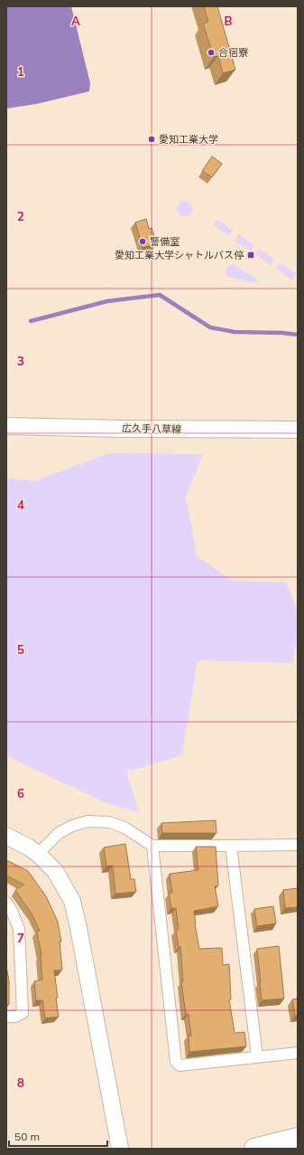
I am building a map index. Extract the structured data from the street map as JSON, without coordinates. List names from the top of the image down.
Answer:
{
  "streets": {
    "street": ["広久手八草線"]
  },
  "places": {
    "other": ["合宿寮", "愛知工業大学", "警備室"],
    "transit": ["愛知工業大学シャトルバス停"]
  },
  "scale_bar": "50 m",
  "grid": {
    "columns": ["A", "B"],
    "rows": [
      "1",
      "2",
      "3",
      "4",
      "5",
      "6",
      "7",
      "8"
    ]
  }
}
